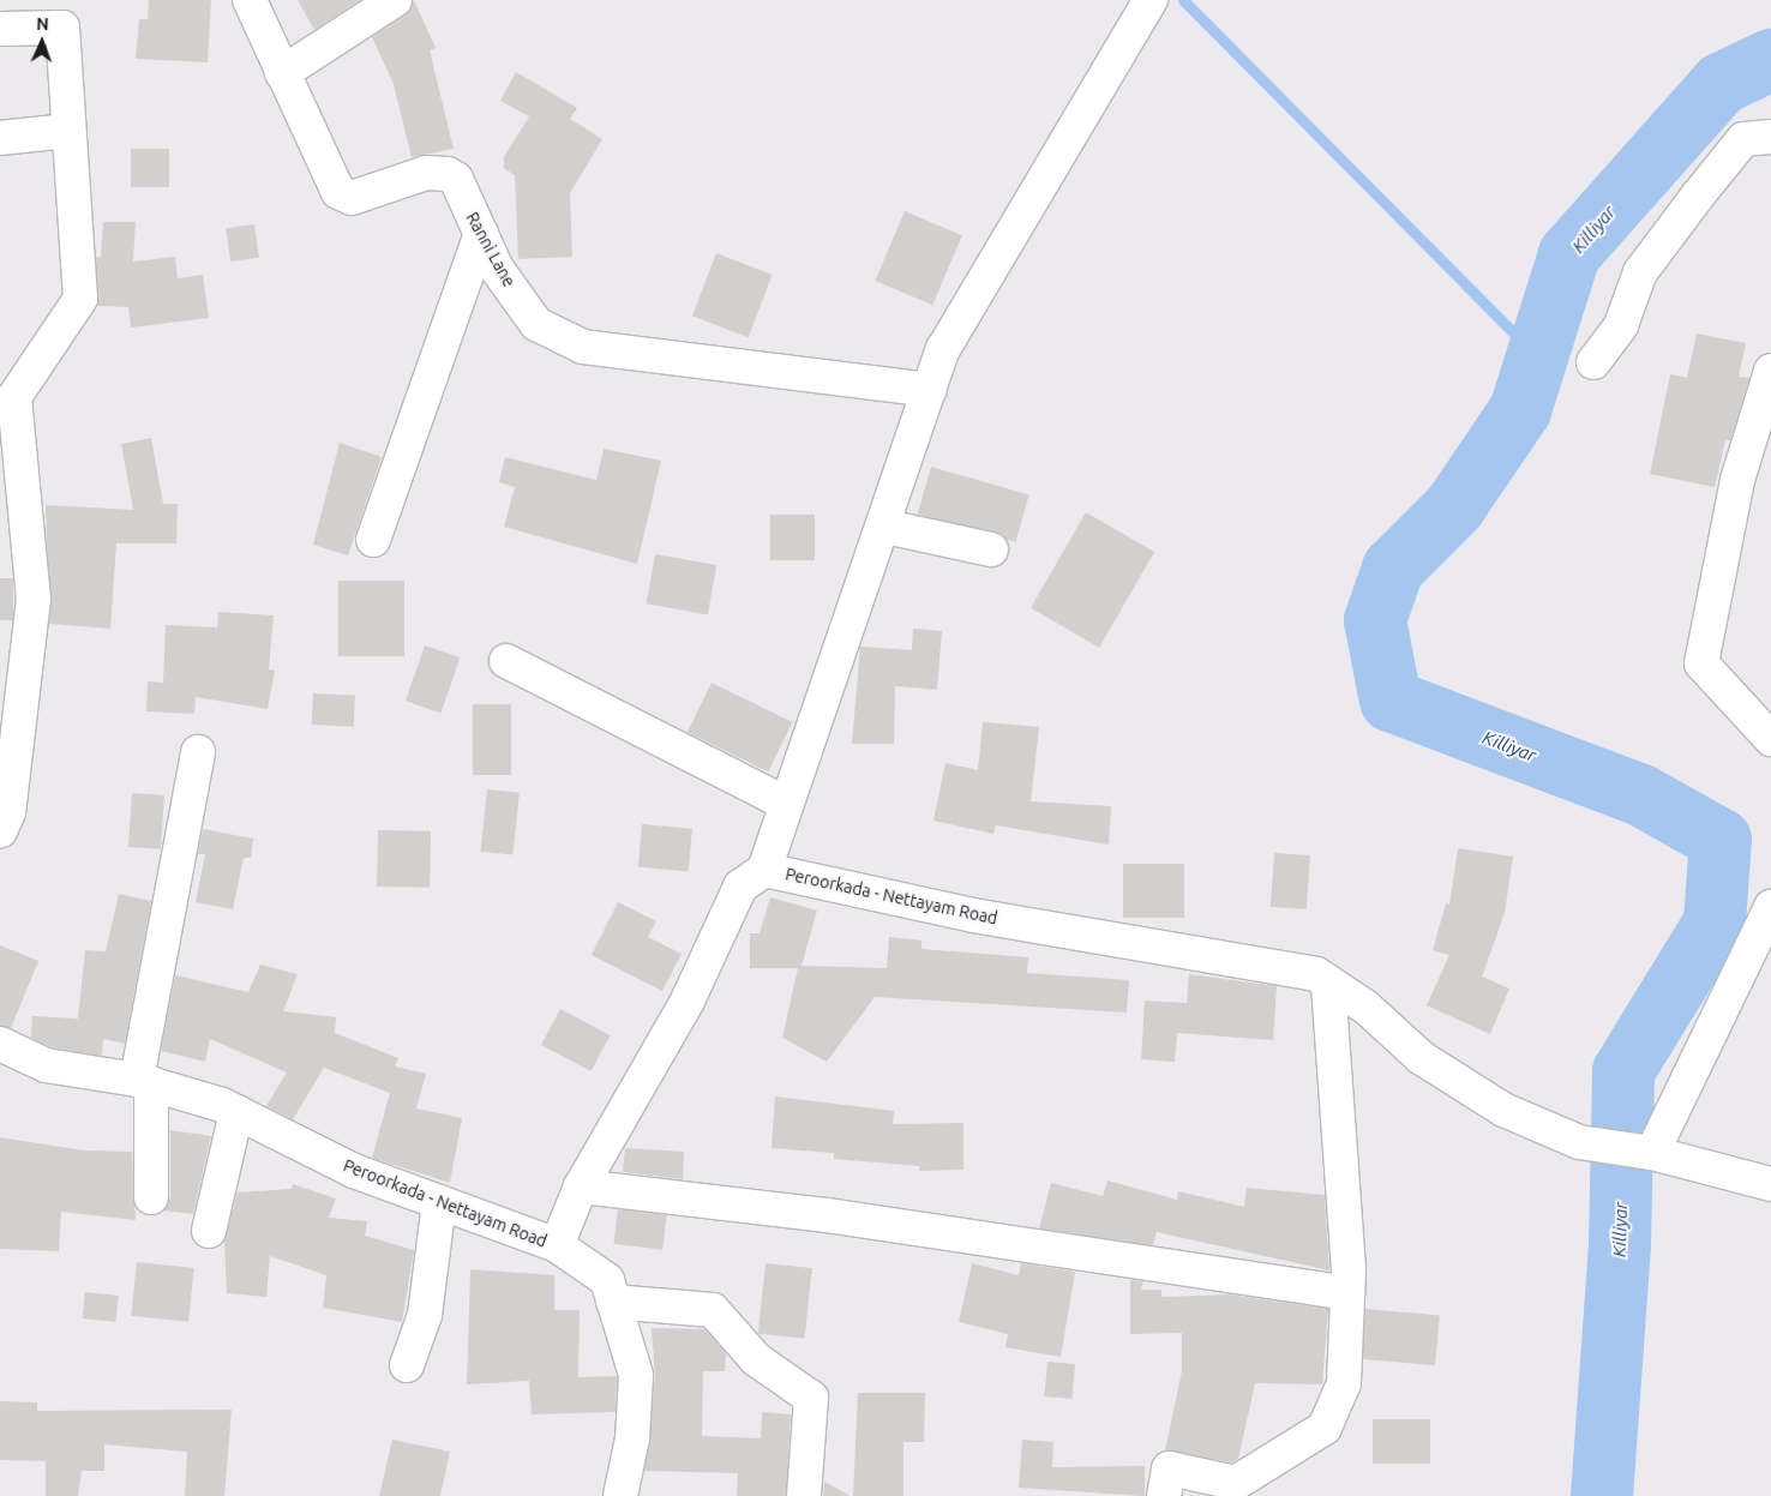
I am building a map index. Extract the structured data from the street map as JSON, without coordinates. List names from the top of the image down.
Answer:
{
  "streets": {
    "street": ["Ranni Lane", "Peroorkada - Nettayam Road"]
  },
  "water": ["Killiyar"],
  "north": "top"
}
